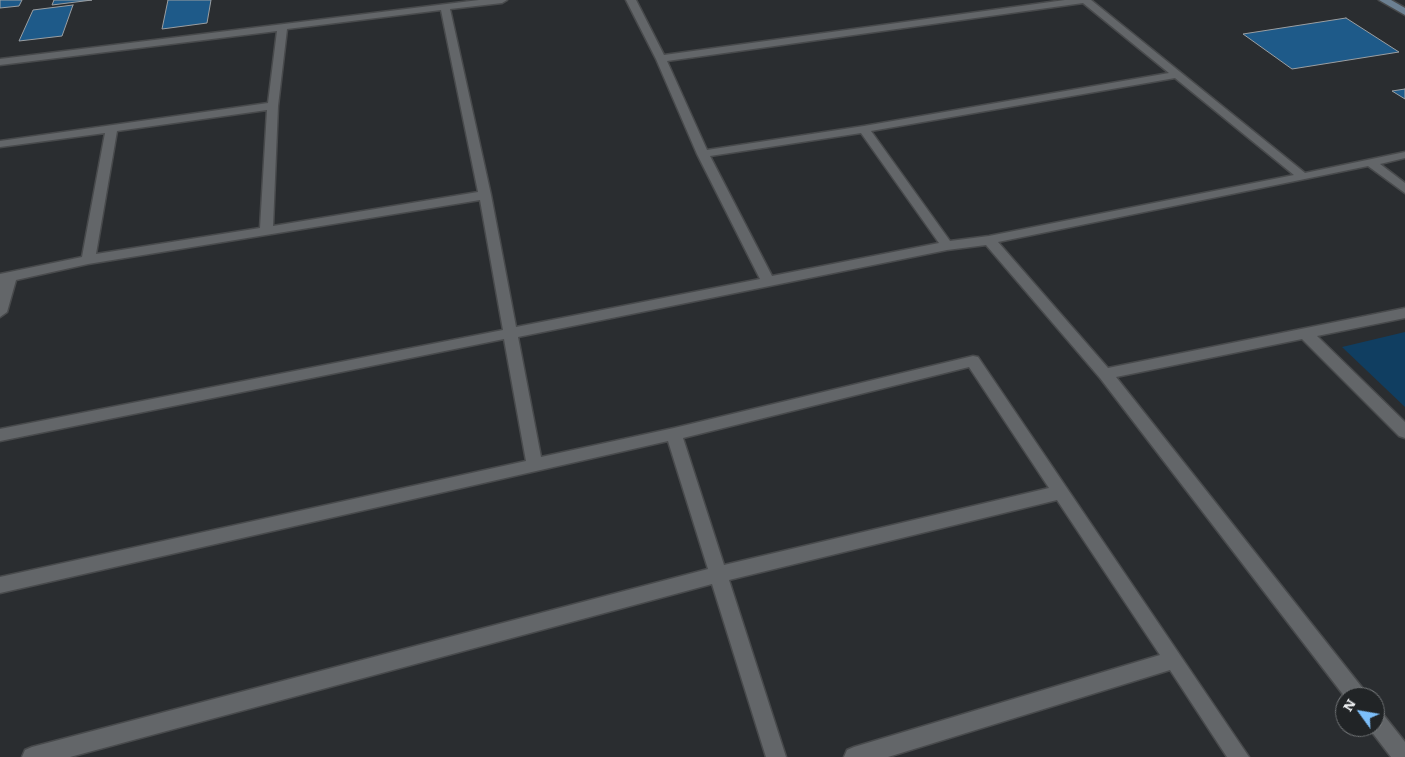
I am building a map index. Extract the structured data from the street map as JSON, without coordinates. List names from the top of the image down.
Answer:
{
  "north": "top left"
}
